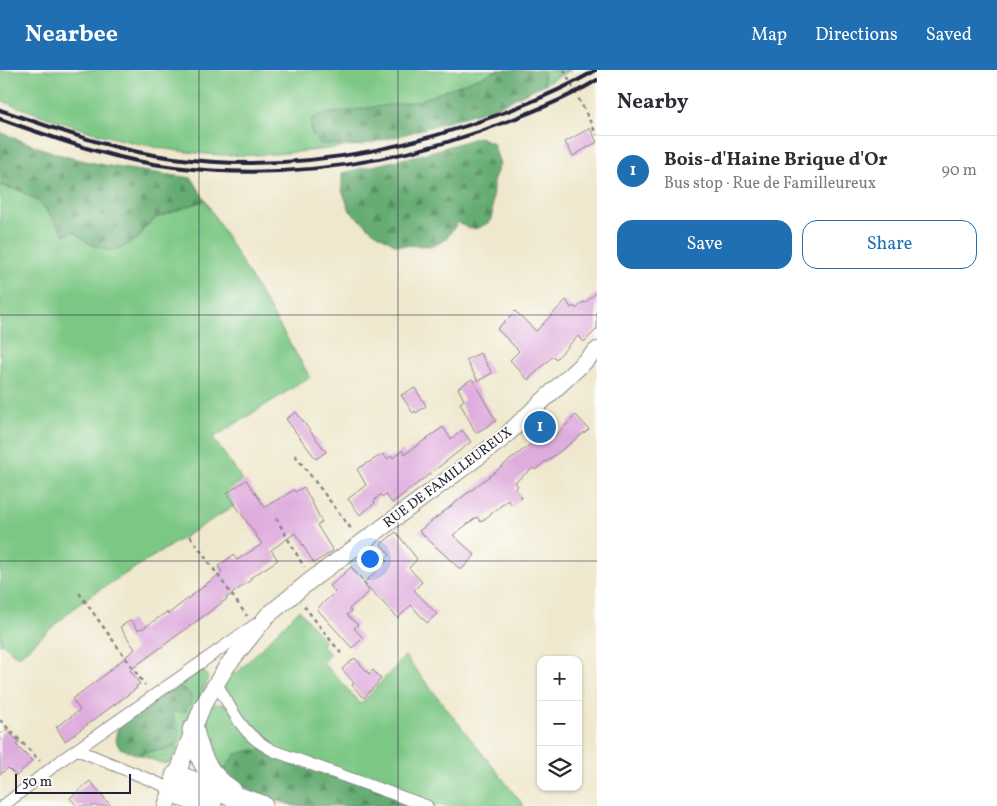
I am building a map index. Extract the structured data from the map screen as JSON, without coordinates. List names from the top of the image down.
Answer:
{
  "streets": {
    "street": ["RUE DE FAMILLEUREUX"]
  },
  "scale_bar": "50 m",
  "page": {
    "header": "Nearbee",
    "nav": ["Map", "Directions", "Saved"],
    "heading": "Nearby",
    "list": [
      {
        "mark": "1",
        "name": "Bois-d'Haine Brique d'Or",
        "note": "Bus stop · Rue de Familleureux",
        "value": "90 m"
      }
    ],
    "buttons": ["Save", "Share"],
    "pins": "1",
    "map_buttons": ["+", "−"],
    "scale": "50 m"
  }
}
